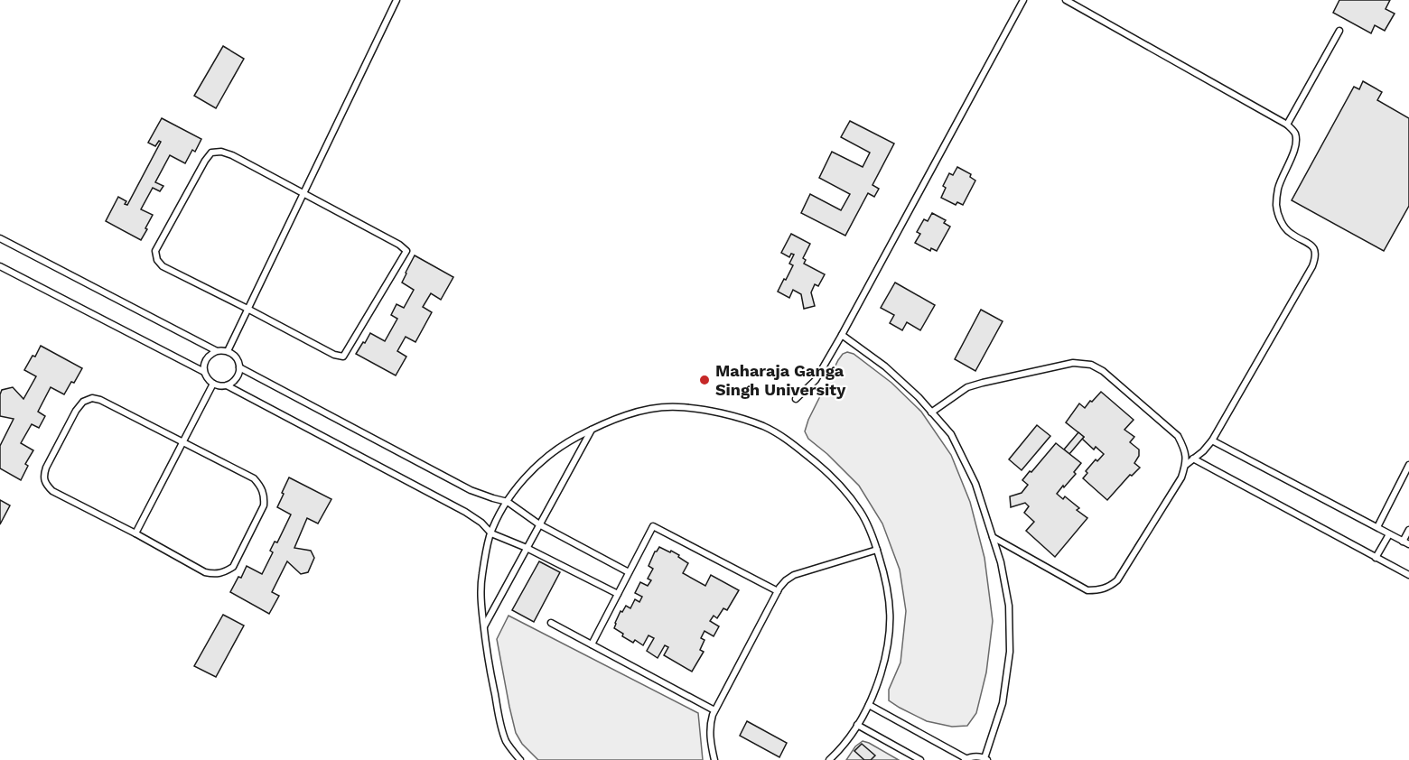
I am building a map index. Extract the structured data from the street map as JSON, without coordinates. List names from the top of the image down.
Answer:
{
  "places": ["Maharaja Ganga Singh University"]
}
